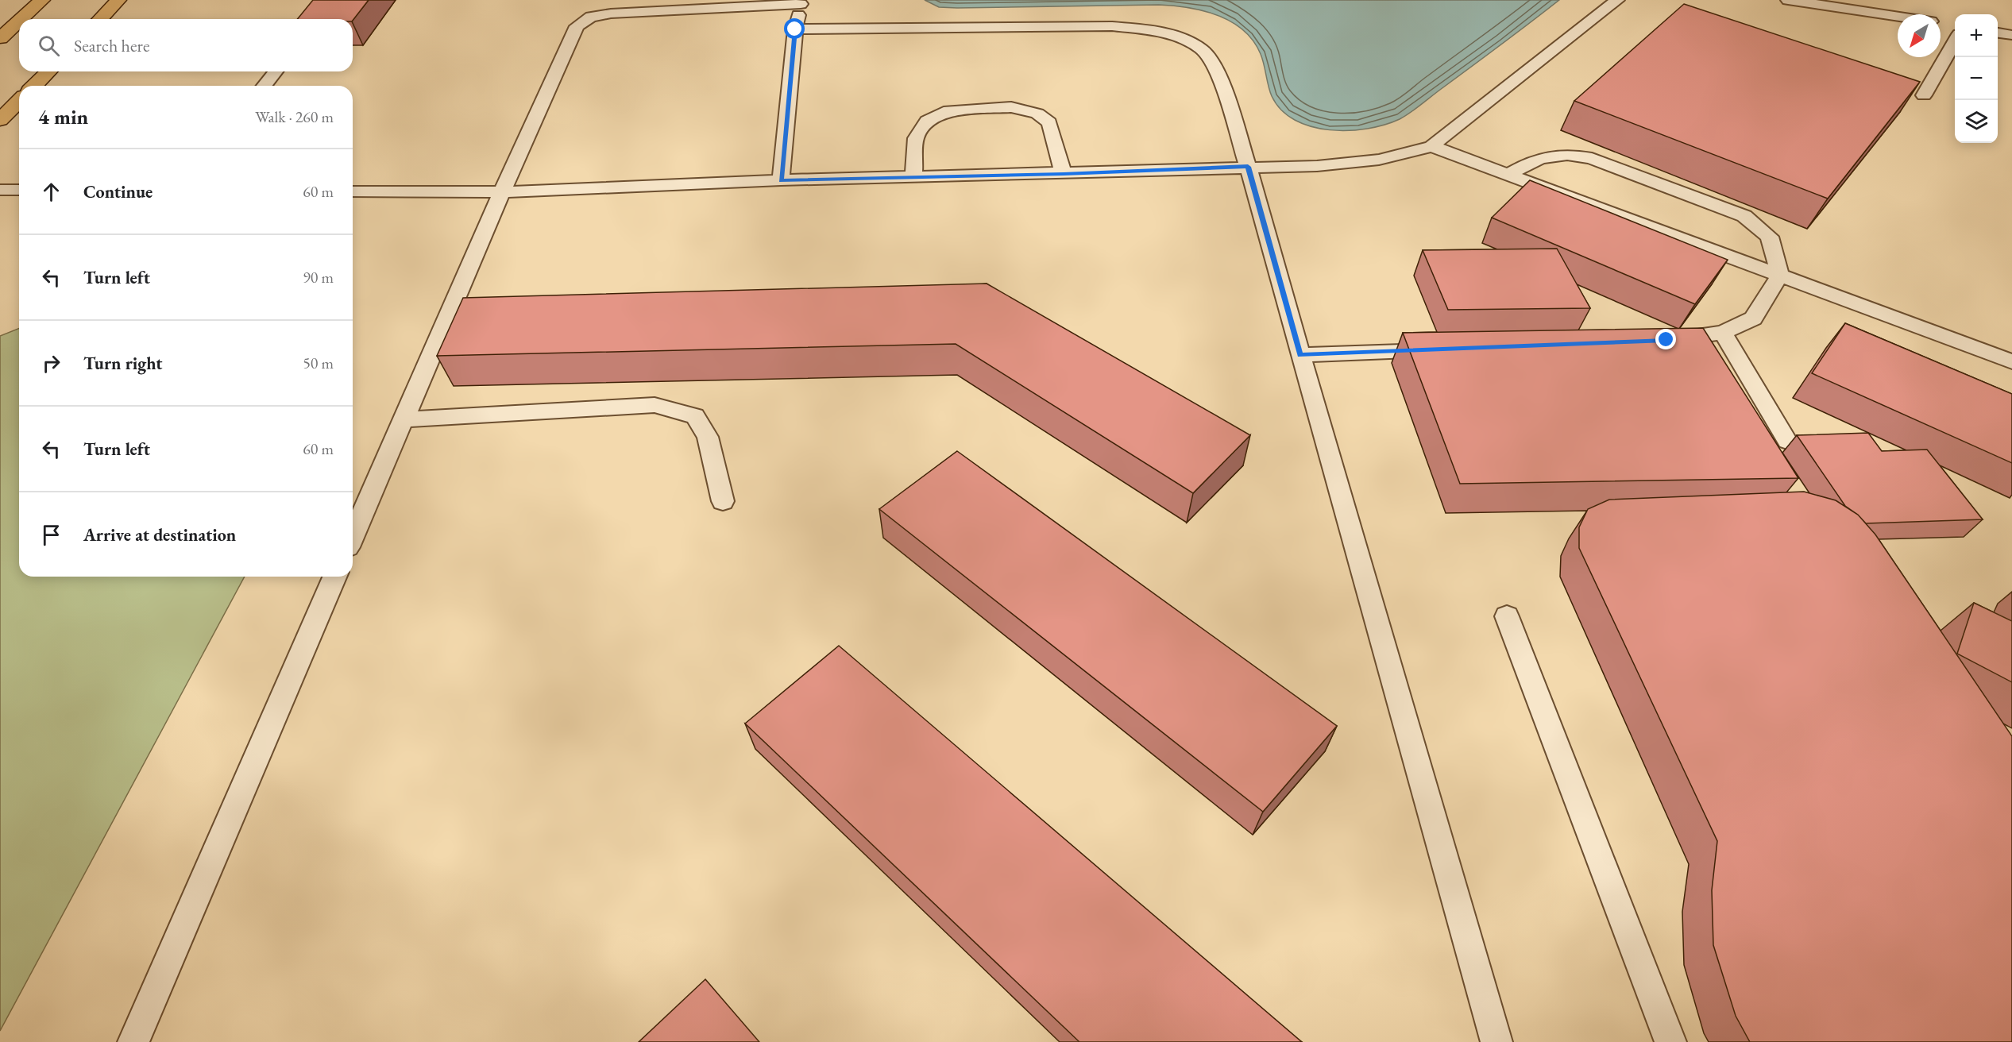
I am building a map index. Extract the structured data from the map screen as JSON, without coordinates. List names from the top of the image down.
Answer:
{
  "north": "bottom left",
  "page": {
    "map_buttons": ["+", "−"],
    "search": "Search here",
    "heading": ["4 min", "Walk · 260 m"],
    "list": [
      ["Continue", "60 m"],
      ["Turn left", "90 m"],
      ["Turn right", "50 m"],
      ["Turn left", "60 m"],
      "Arrive at destination"
    ]
  }
}
